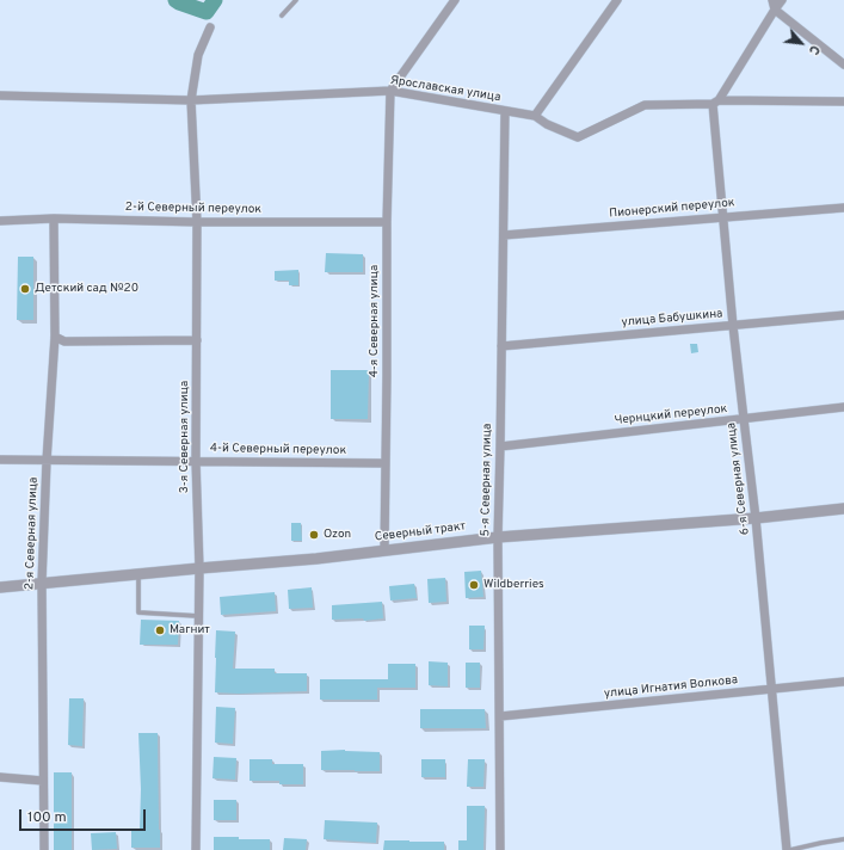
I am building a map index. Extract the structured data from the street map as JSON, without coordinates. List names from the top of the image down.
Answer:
{
  "streets": {
    "street": [
      "Ярославская улица",
      "2-й Северный переулок",
      "Пионерский переулок",
      "улица Бабушкина",
      "4-я Северная улица",
      "Чернцкий переулок",
      "3-я Северная улица",
      "4-й Северный переулок",
      "6-я Северная улица",
      "5-я Северная улица",
      "Северный тракт",
      "2-я Северная улица",
      "улица Игнатия Волкова"
    ]
  },
  "crossings": [
    ["Ярославская улица", "4-я Северная улица"],
    ["Ярославская улица", "3-я Северная улица"],
    ["Ярославская улица", "6-я Северная улица"],
    ["Ярославская улица", "5-я Северная улица"],
    ["2-й Северный переулок", "4-я Северная улица"],
    ["2-й Северный переулок", "3-я Северная улица"],
    ["2-й Северный переулок", "2-я Северная улица"],
    ["Пионерский переулок", "6-я Северная улица"],
    ["Пионерский переулок", "5-я Северная улица"],
    ["улица Бабушкина", "6-я Северная улица"],
    ["улица Бабушкина", "5-я Северная улица"],
    ["4-я Северная улица", "4-й Северный переулок"],
    ["4-я Северная улица", "Северный тракт"],
    ["Чернцкий переулок", "6-я Северная улица"],
    ["Чернцкий переулок", "5-я Северная улица"],
    ["3-я Северная улица", "4-й Северный переулок"],
    ["3-я Северная улица", "Северный тракт"],
    ["4-й Северный переулок", "2-я Северная улица"],
    ["6-я Северная улица", "Северный тракт"],
    ["6-я Северная улица", "улица Игнатия Волкова"],
    ["5-я Северная улица", "Северный тракт"],
    ["5-я Северная улица", "улица Игнатия Волкова"],
    ["Северный тракт", "2-я Северная улица"]
  ],
  "places": [
    "Детский сад №20",
    "Ozon",
    "Wildberries",
    "Магнит"
  ],
  "scale_bar": "100 m",
  "north": "bottom right"
}
